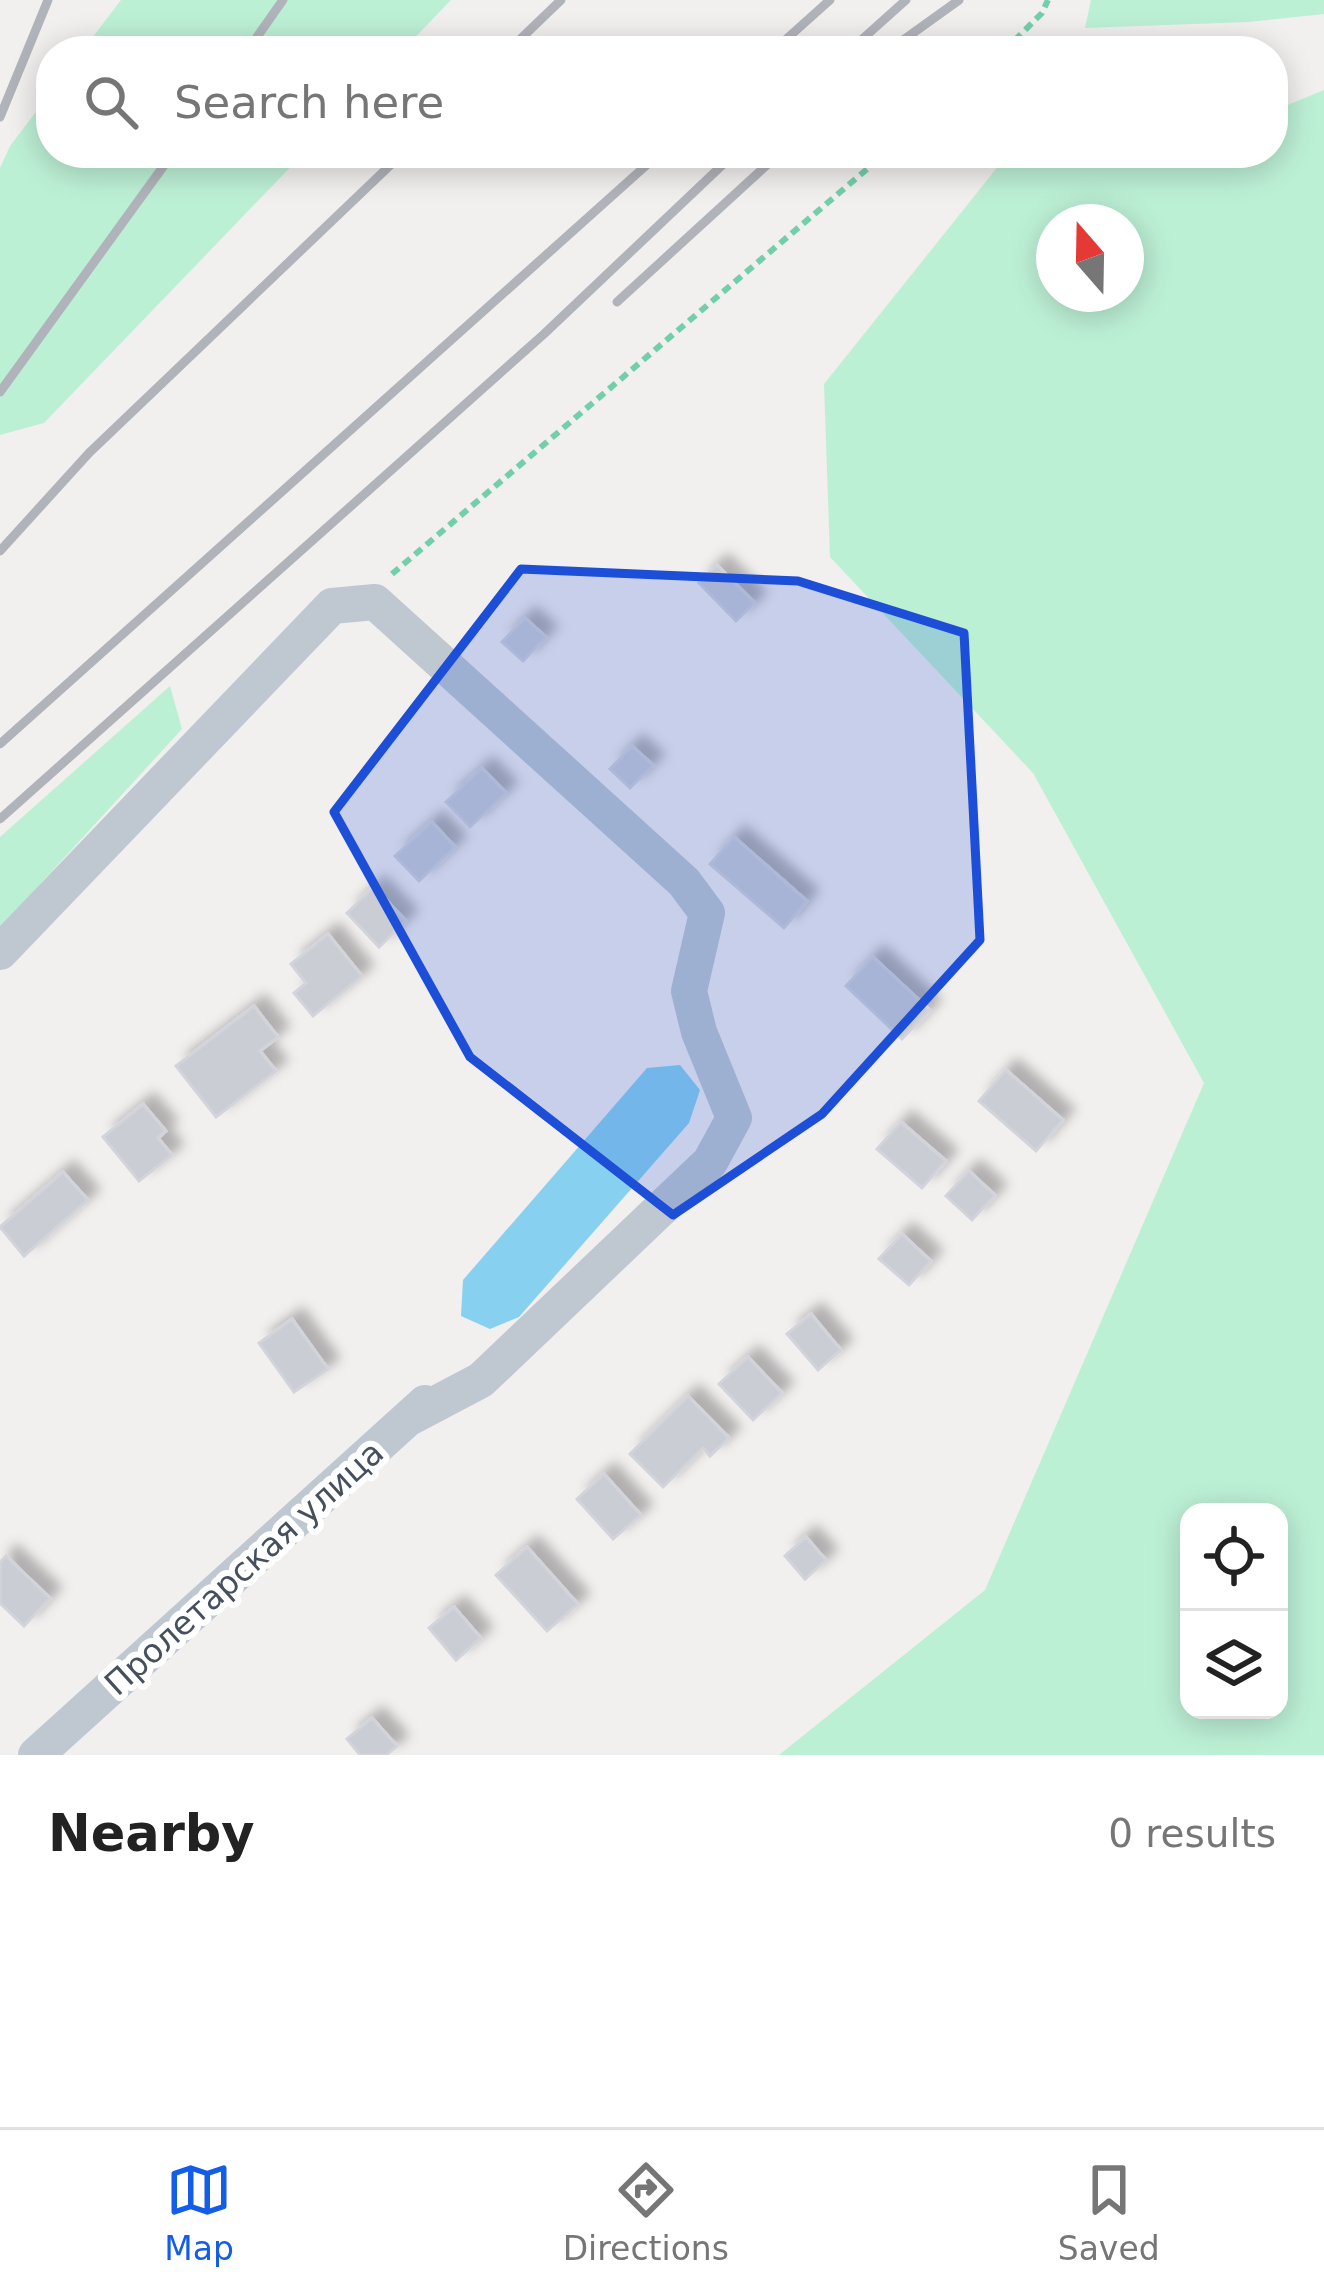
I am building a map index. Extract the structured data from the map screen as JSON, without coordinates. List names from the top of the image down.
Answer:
{
  "streets": {
    "street": ["Пролетарская улица"]
  },
  "north": "top",
  "page": {
    "search": "Search here",
    "heading": ["Nearby", "0 results"],
    "nav": ["Map", "Directions", "Saved"]
  }
}
